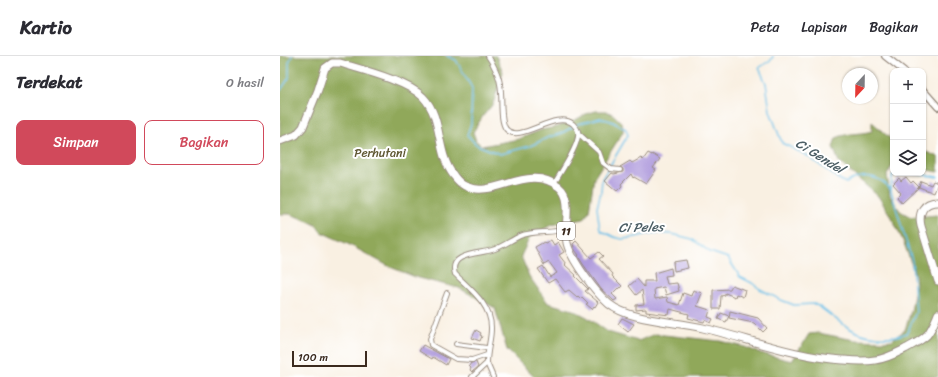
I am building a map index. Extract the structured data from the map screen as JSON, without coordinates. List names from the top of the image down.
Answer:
{
  "streets": {
    "highway": ["11"]
  },
  "water": ["Ci Gendel", "Ci Peles"],
  "parks": ["Perhutani"],
  "scale_bar": "100 m",
  "north": "bottom",
  "page": {
    "header": "Kartio",
    "nav": ["Peta", "Lapisan", "Bagikan"],
    "heading": ["Terdekat", "0 hasil"],
    "map_buttons": ["+", "−"],
    "buttons": ["Simpan", "Bagikan"],
    "scale": "100 m"
  }
}
